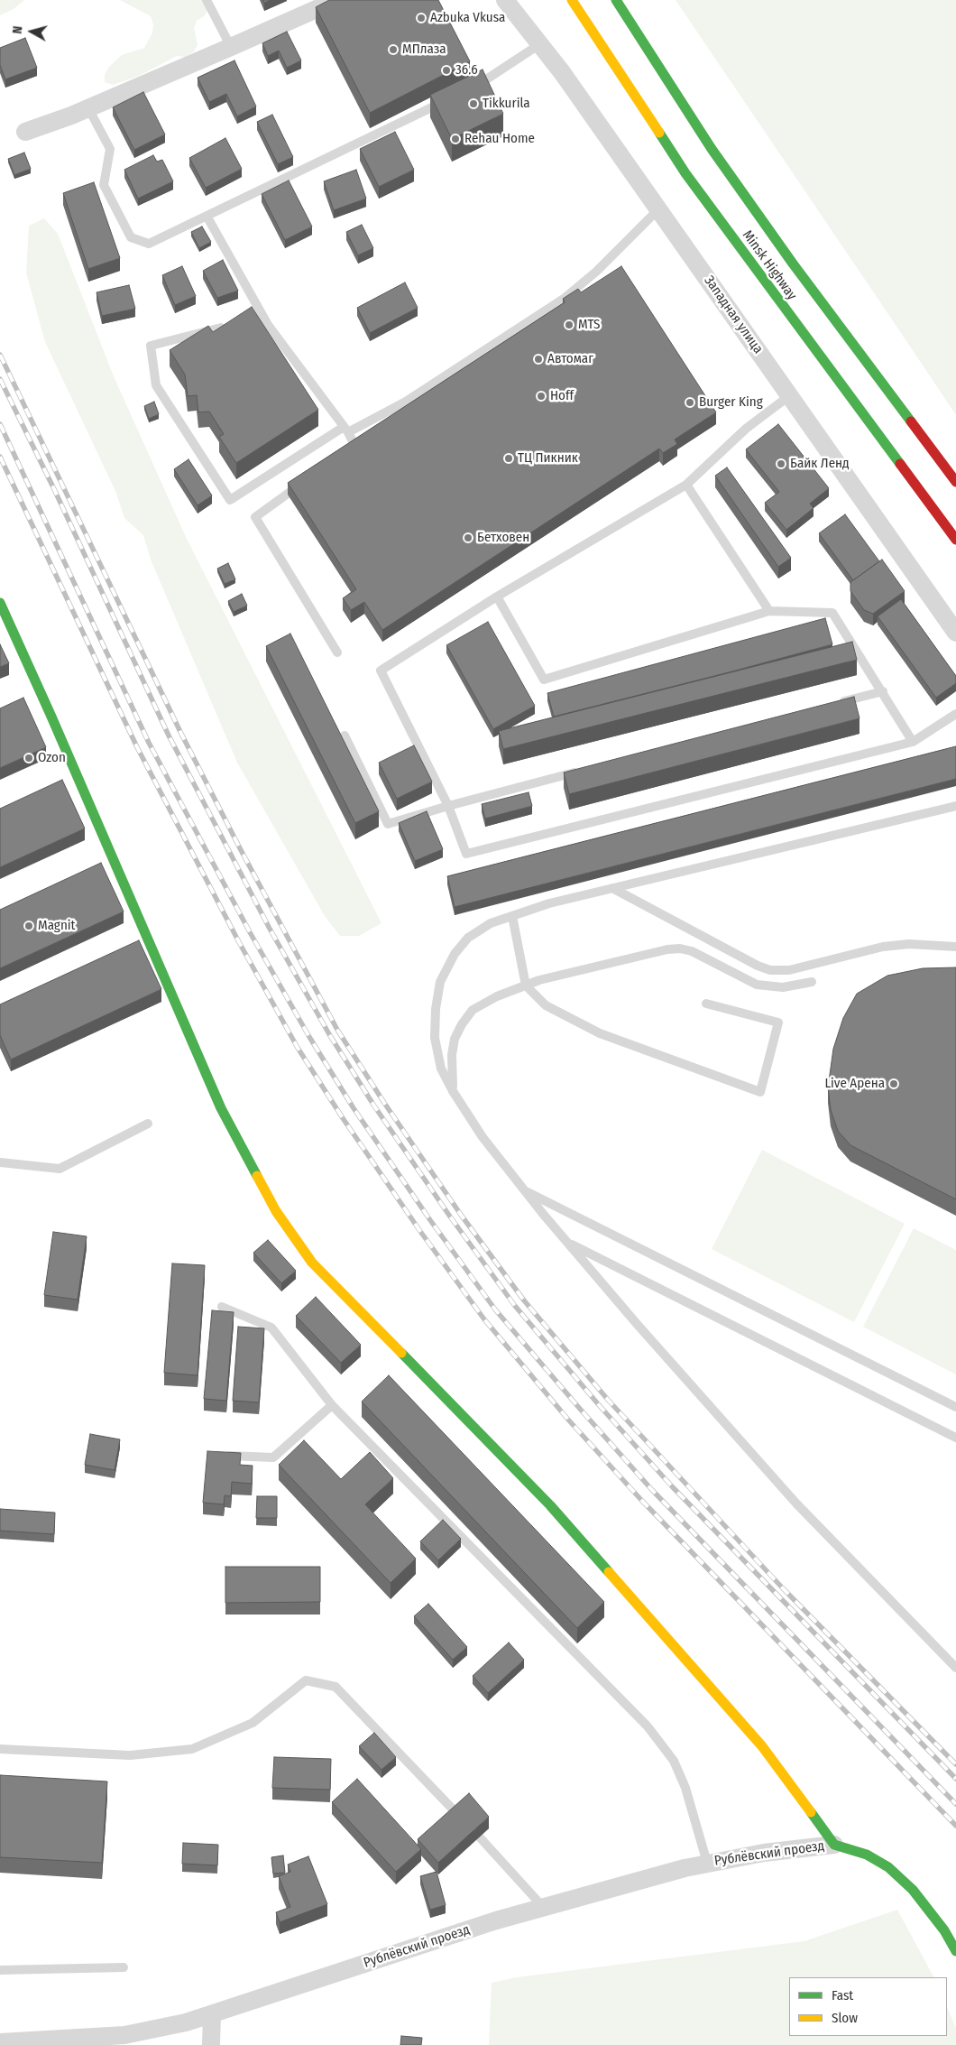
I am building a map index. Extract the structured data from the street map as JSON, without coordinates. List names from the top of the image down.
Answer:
{
  "streets": {
    "main road": ["Minsk Highway"],
    "street": ["Западная улица", "Рублёвский проезд"]
  },
  "places": [
    "Azbuka Vkusa",
    "МПлаза",
    "36.6",
    "Tikkurila",
    "Rehau Home",
    "MTS",
    "Автомаг",
    "Hoff",
    "Burger King",
    "ТЦ Пикник",
    "Байк Ленд",
    "Бетховен",
    "Ozon",
    "Magnit",
    "Live Арена"
  ],
  "legend": ["Fast", "Slow"],
  "north": "left"
}
